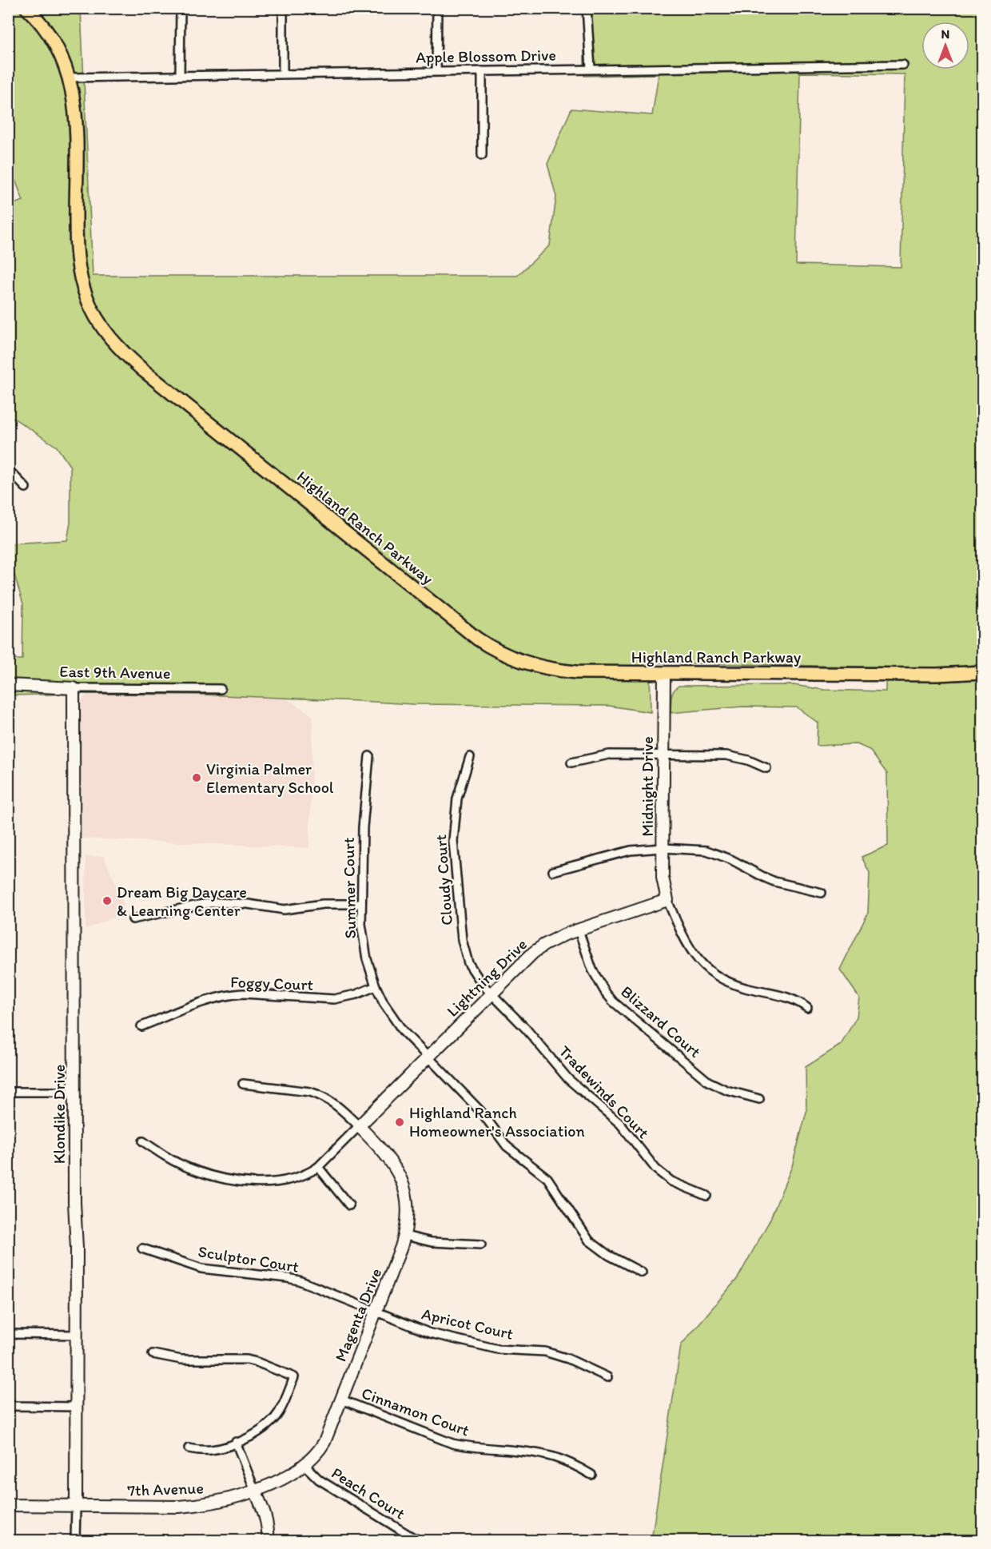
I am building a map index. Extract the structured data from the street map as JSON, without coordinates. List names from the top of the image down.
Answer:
{
  "streets": {
    "main road": [
      "Highland Ranch Parkway",
      "East 9th Avenue",
      "Midnight Drive",
      "Lightning Drive",
      "Klondike Drive",
      "Magenta Drive",
      "7th Avenue"
    ],
    "street": [
      "Apple Blossom Drive",
      "Cloudy Court",
      "Summer Court",
      "Foggy Court",
      "Blizzard Court",
      "Tradewinds Court",
      "Sculptor Court",
      "Apricot Court",
      "Cinnamon Court",
      "Peach Court"
    ]
  },
  "crossings": [
    ["Apple Blossom Drive", "Highland Ranch Parkway"],
    ["Highland Ranch Parkway", "Midnight Drive"],
    ["East 9th Avenue", "Klondike Drive"],
    ["Midnight Drive", "Lightning Drive"],
    ["Cloudy Court", "Lightning Drive"],
    ["Cloudy Court", "Tradewinds Court"],
    ["Summer Court", "Lightning Drive"],
    ["Summer Court", "Foggy Court"],
    ["Lightning Drive", "Blizzard Court"],
    ["Lightning Drive", "Tradewinds Court"],
    ["Lightning Drive", "Magenta Drive"],
    ["Klondike Drive", "7th Avenue"],
    ["Sculptor Court", "Magenta Drive"],
    ["Sculptor Court", "Apricot Court"],
    ["Magenta Drive", "Apricot Court"],
    ["Magenta Drive", "Cinnamon Court"],
    ["Magenta Drive", "7th Avenue"],
    ["Magenta Drive", "Peach Court"]
  ],
  "places": ["Virginia Palmer Elementary School", "Dream Big Daycare & Learning Center", "Highland Ranch Homeowner's Association"],
  "north": "top"
}
